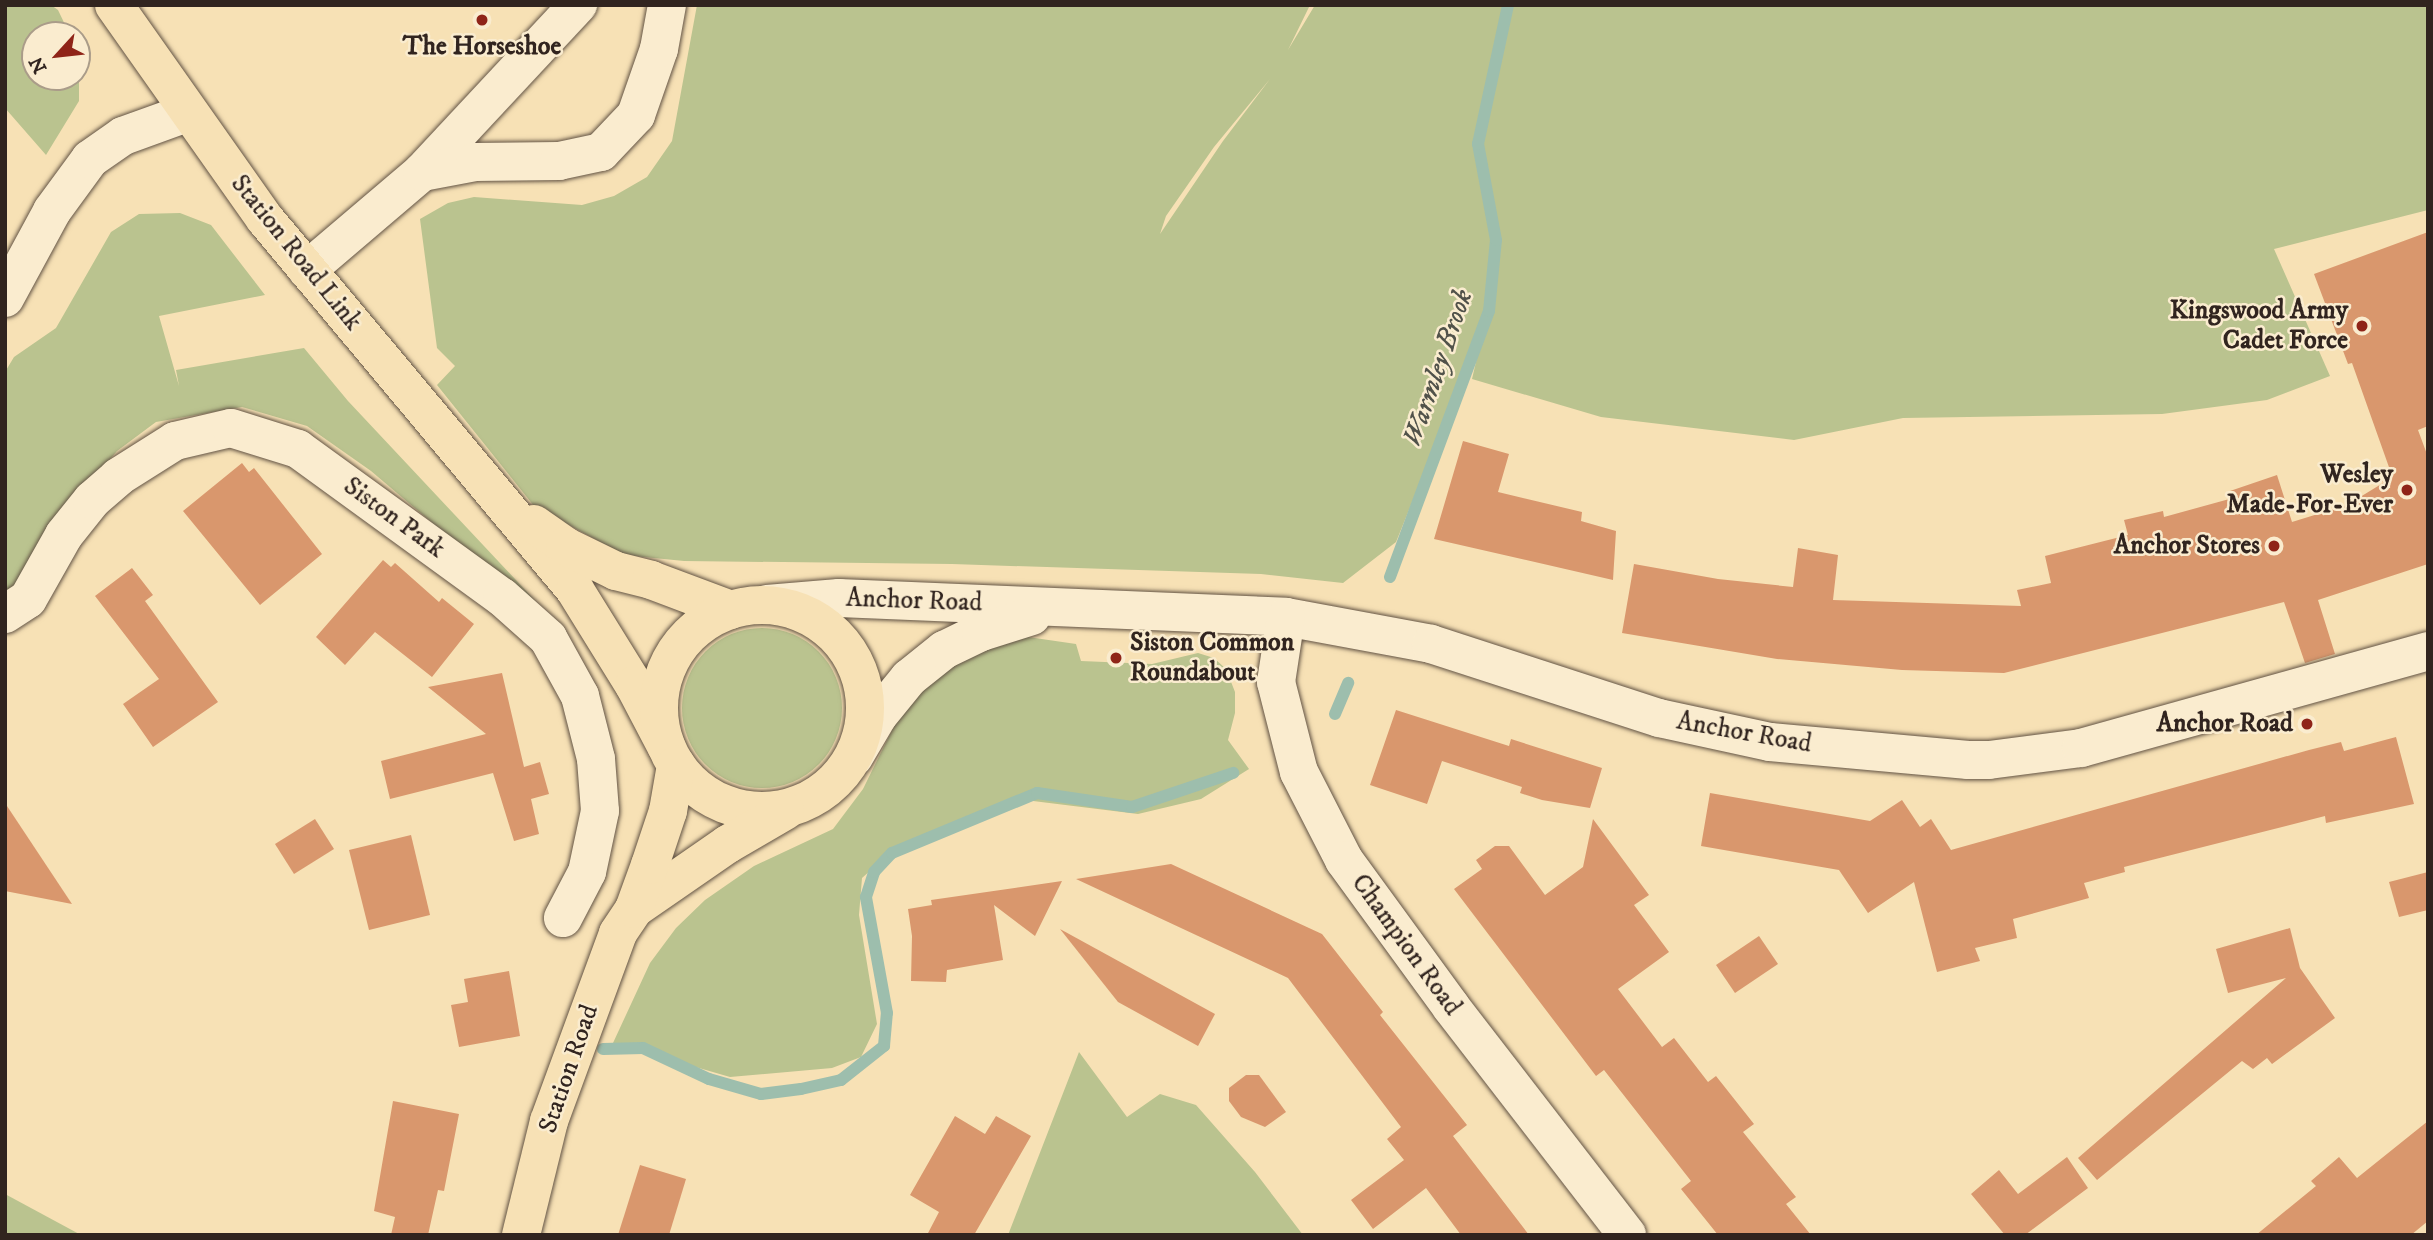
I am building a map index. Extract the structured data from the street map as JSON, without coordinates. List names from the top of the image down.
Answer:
{
  "streets": {
    "main road": ["Station Road Link", "Station Road"],
    "street": ["Siston Park", "Anchor Road", "Champion Road"]
  },
  "crossings": [
    ["Station Road Link", "Anchor Road"],
    ["Station Road Link", "Station Road"],
    ["Anchor Road", "Champion Road"],
    ["Anchor Road", "Station Road"]
  ],
  "water": ["Warmley Brook"],
  "places": [
    "The Horseshoe",
    "Kingswood Army Cadet Force",
    "Wesley Made-For-Ever",
    "Anchor Stores",
    "Siston Common Roundabout",
    "Anchor Road"
  ],
  "north": "bottom left"
}
